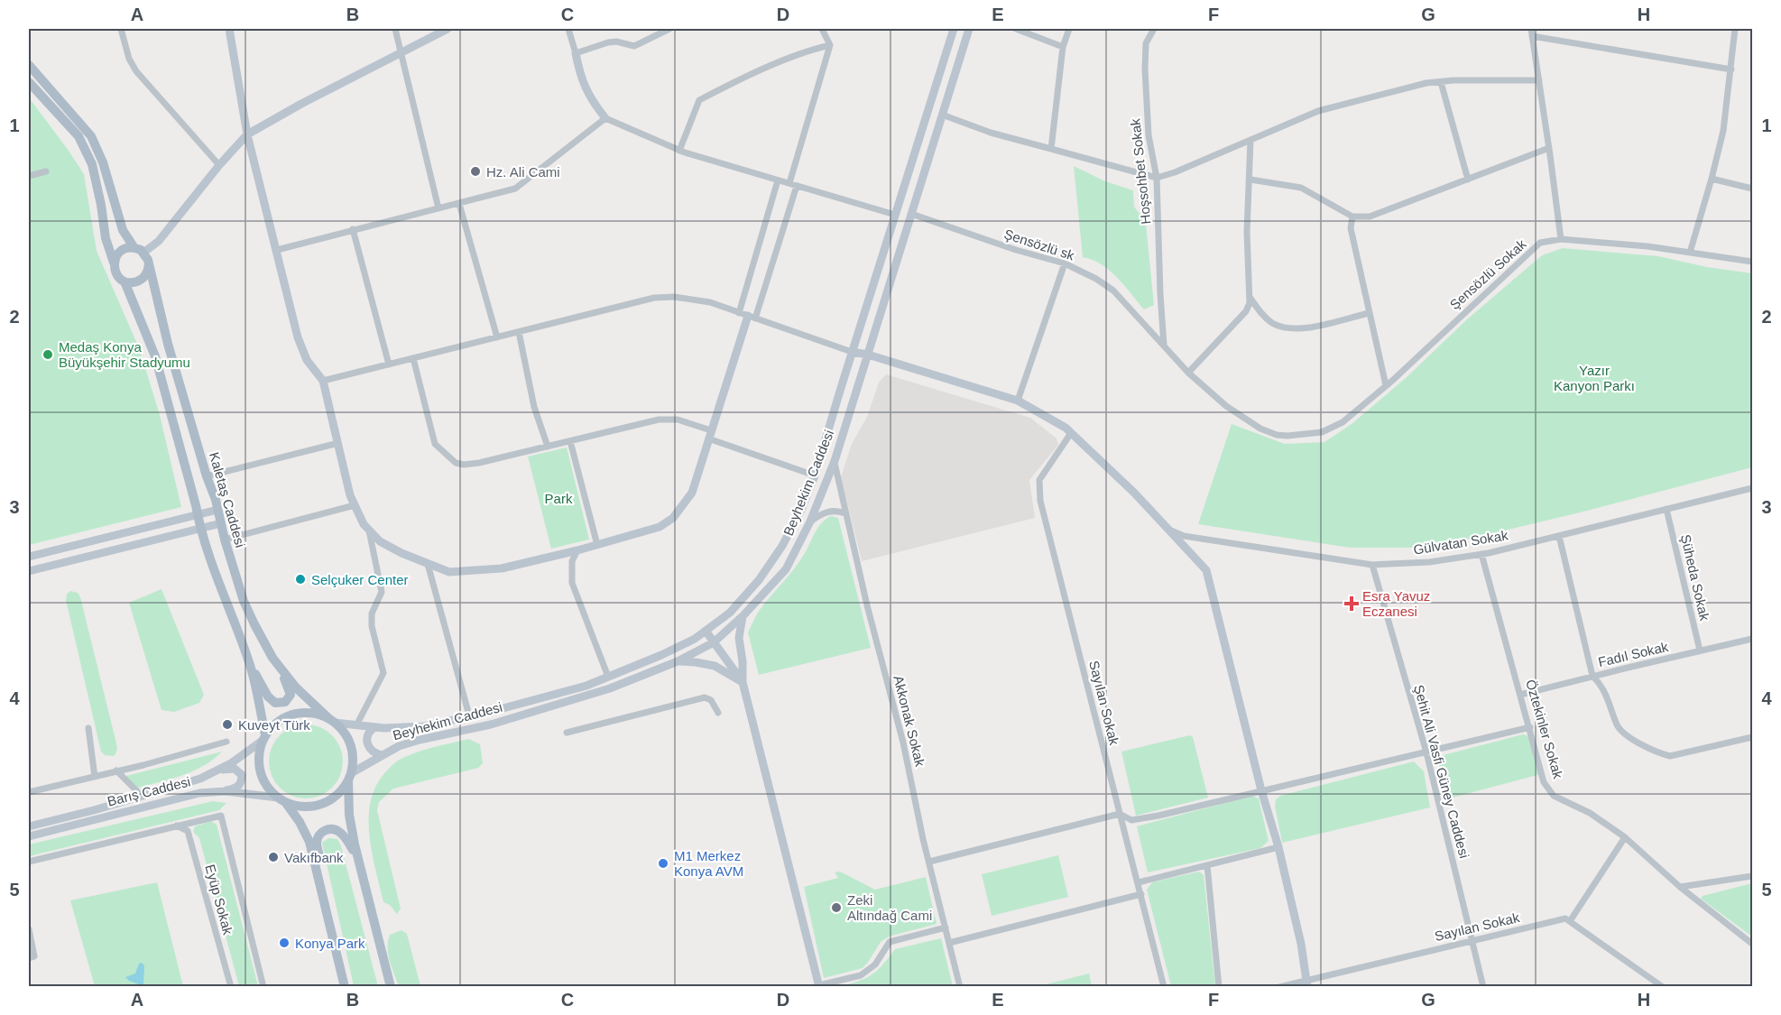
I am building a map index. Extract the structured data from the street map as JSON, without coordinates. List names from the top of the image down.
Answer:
{
  "streets": {
    "main road": ["Kaletaş Caddesi"],
    "street": [
      "Hoşsohbet Sokak",
      "Şensözlü sk",
      "Şensözlü Sokak",
      "Beyhekim Caddesi",
      "Gülvatan Sokak",
      "Şüheda Sokak",
      "Fadıl Sokak",
      "Sayılan Sokak",
      "Akkonak Sokak",
      "Öztekinler Sokak",
      "Şehit Ali Vasfi Güney Caddesi",
      "Barış Caddesi",
      "Eyüp Sokak"
    ]
  },
  "crossings": [
    ["Hoşsohbet Sokak", "Şensözlü sk"],
    ["Şensözlü sk", "Şensözlü Sokak"],
    ["Şensözlü sk", "Beyhekim Caddesi"],
    ["Beyhekim Caddesi", "Kaletaş Caddesi"],
    ["Beyhekim Caddesi", "Akkonak Sokak"],
    ["Beyhekim Caddesi", "Barış Caddesi"],
    ["Kaletaş Caddesi", "Barış Caddesi"],
    ["Gülvatan Sokak", "Şüheda Sokak"],
    ["Gülvatan Sokak", "Öztekinler Sokak"],
    ["Gülvatan Sokak", "Şehit Ali Vasfi Güney Caddesi"],
    ["Şüheda Sokak", "Fadıl Sokak"],
    ["Fadıl Sokak", "Öztekinler Sokak"],
    ["Sayılan Sokak", "Şehit Ali Vasfi Güney Caddesi"]
  ],
  "parks": ["Yazır Kanyon Parkı", "Park"],
  "places": {
    "other": [
      "Hz. Ali Cami",
      "Medaş Konya Büyükşehir Stadyumu",
      "Selçuker Center",
      "Kuveyt Türk",
      "Vakıfbank",
      "M1 Merkez Konya AVM",
      "Zeki Altındağ Cami",
      "Konya Park"
    ],
    "health": ["Esra Yavuz Eczanesi"]
  },
  "grid": {
    "columns": [
      "A",
      "B",
      "C",
      "D",
      "E",
      "F",
      "G",
      "H"
    ],
    "rows": [
      "1",
      "2",
      "3",
      "4",
      "5"
    ]
  }
}
